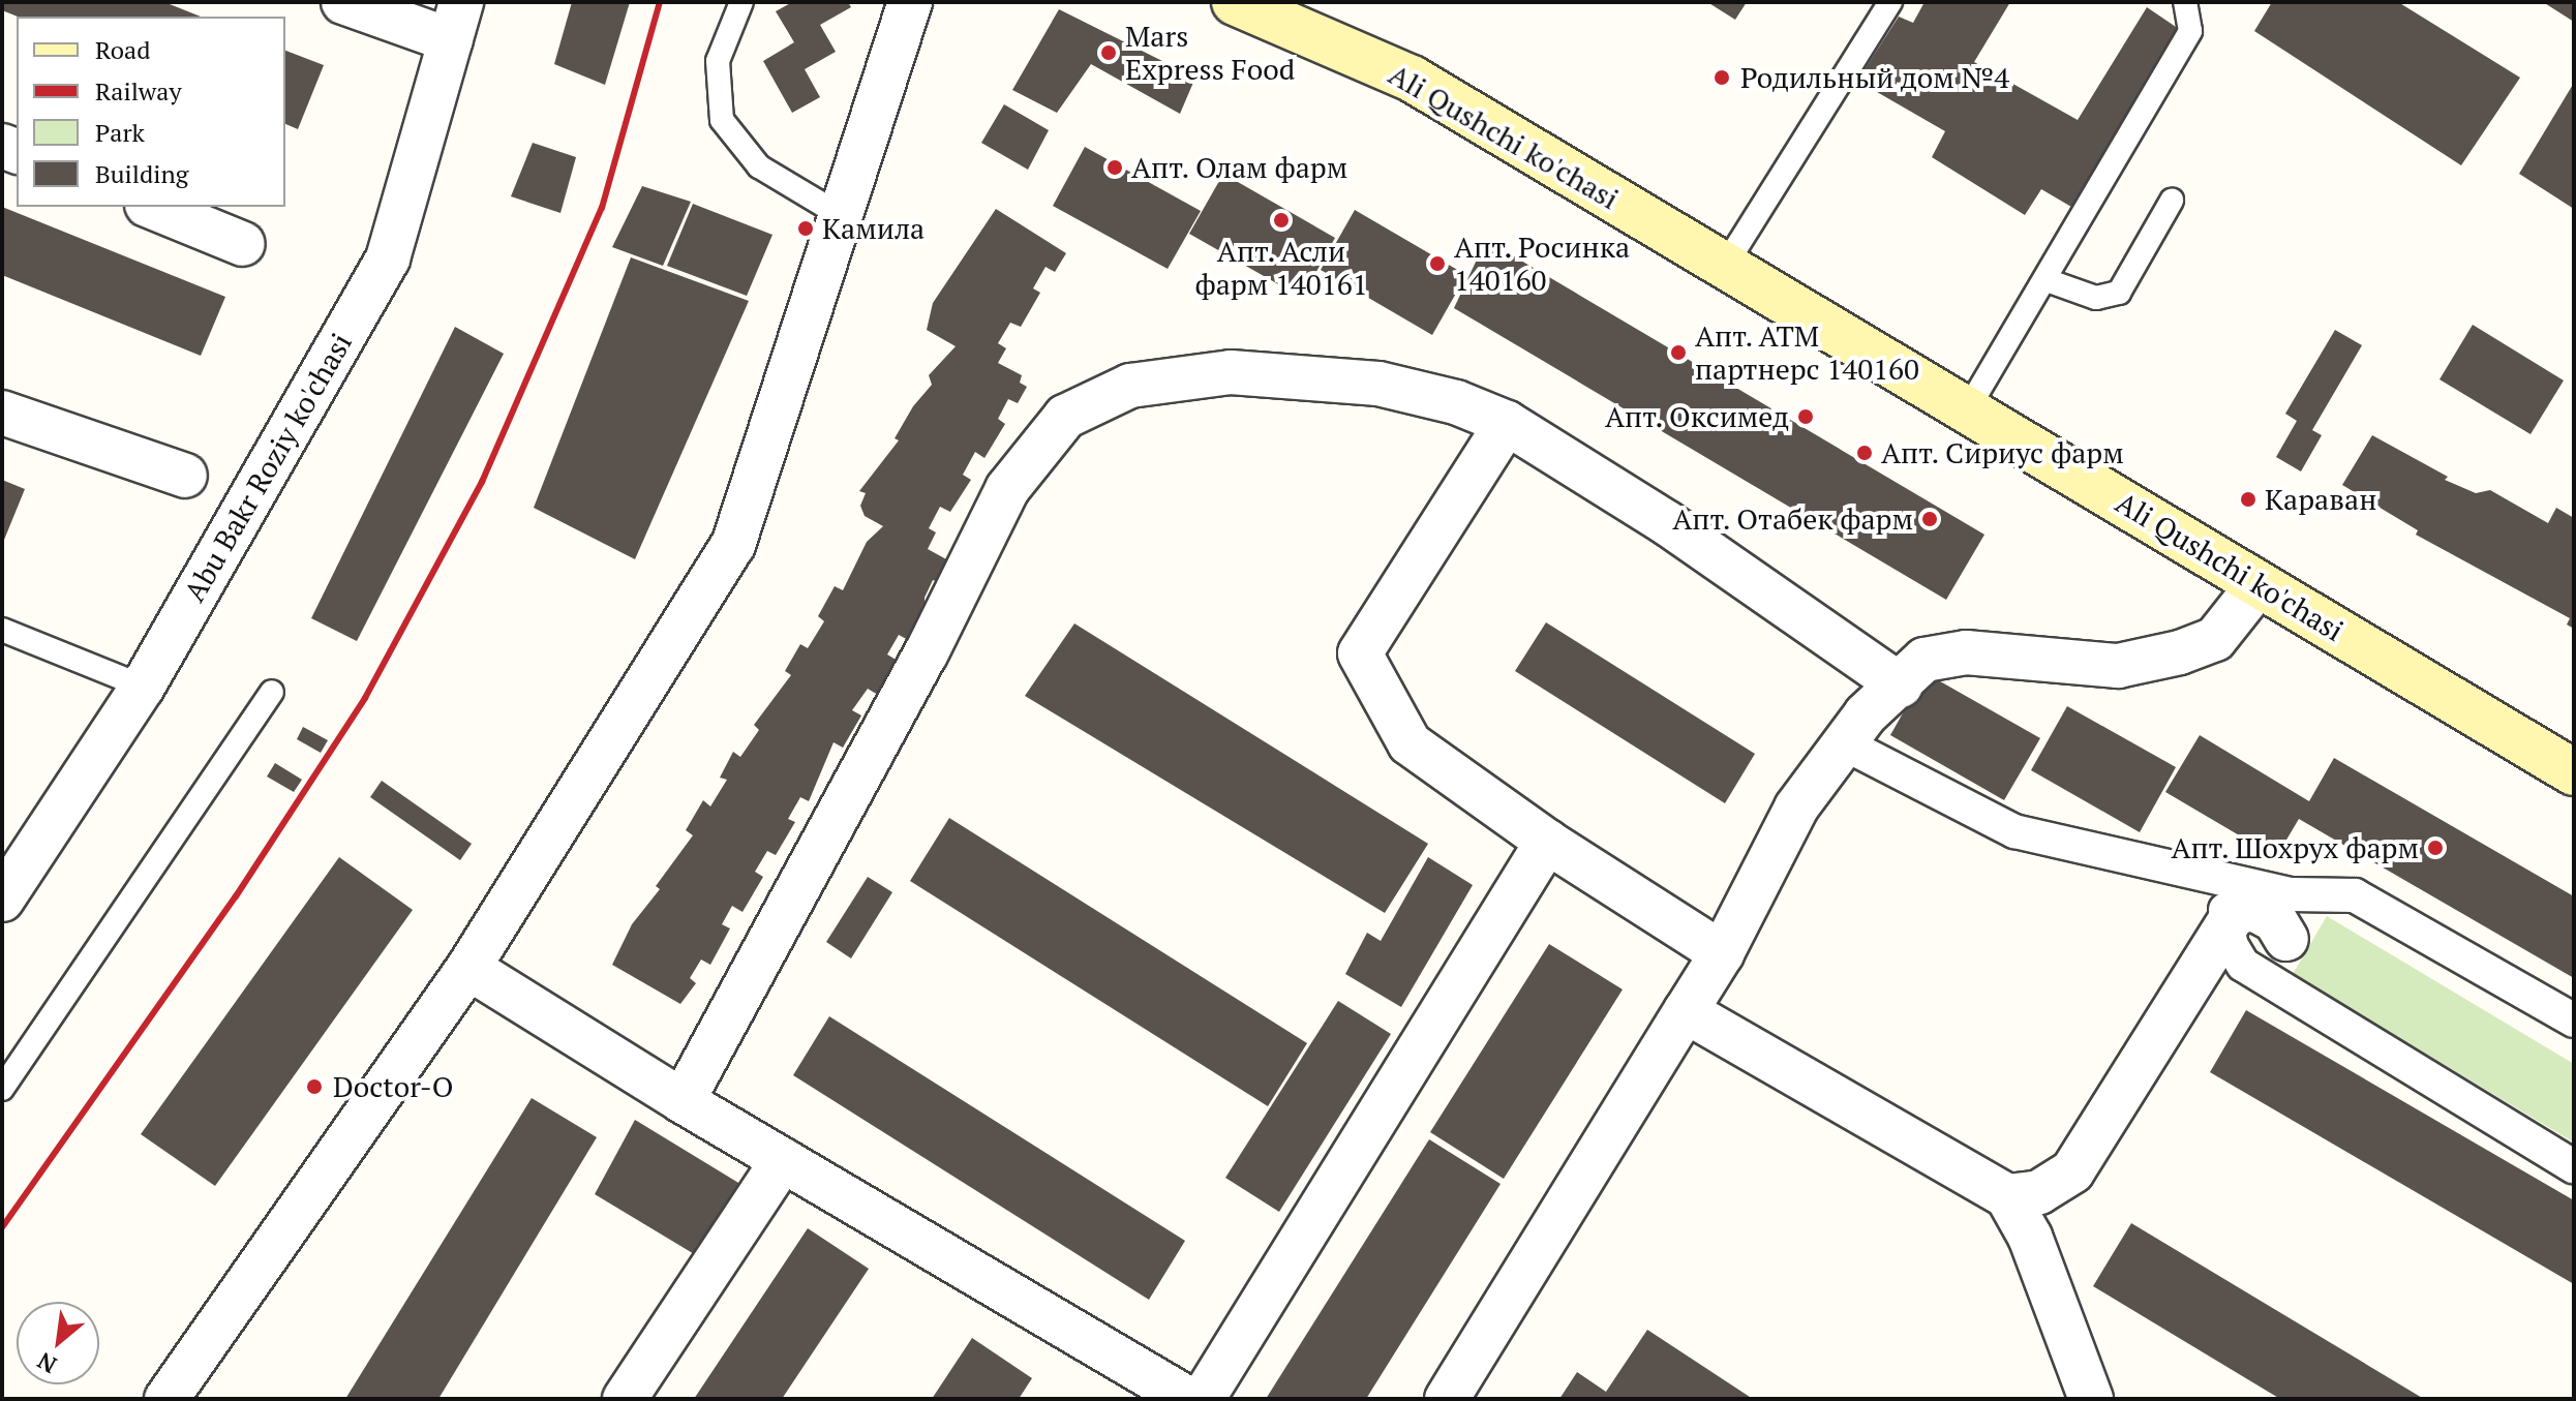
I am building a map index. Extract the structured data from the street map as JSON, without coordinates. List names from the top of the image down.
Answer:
{
  "streets": {
    "main road": ["Ali Qushchi ko'chasi"],
    "street": ["Abu Bakr Roziy ko'chasi"]
  },
  "places": [
    "Mars Express Food",
    "Родильный дом №4",
    "Апт. Олам фарм",
    "Апт. Асли фарм 140161",
    "Камила",
    "Апт. Росинка 140160",
    "Апт. АТМ партнерс 140160",
    "Апт. Оксимед",
    "Апт. Сириус фарм",
    "Караван",
    "Апт. Отабек фарм",
    "Апт. Шохрух фарм",
    "Doctor-O"
  ],
  "legend": [
    "Road",
    "Railway",
    "Park",
    "Building"
  ],
  "north": "bottom left"
}
